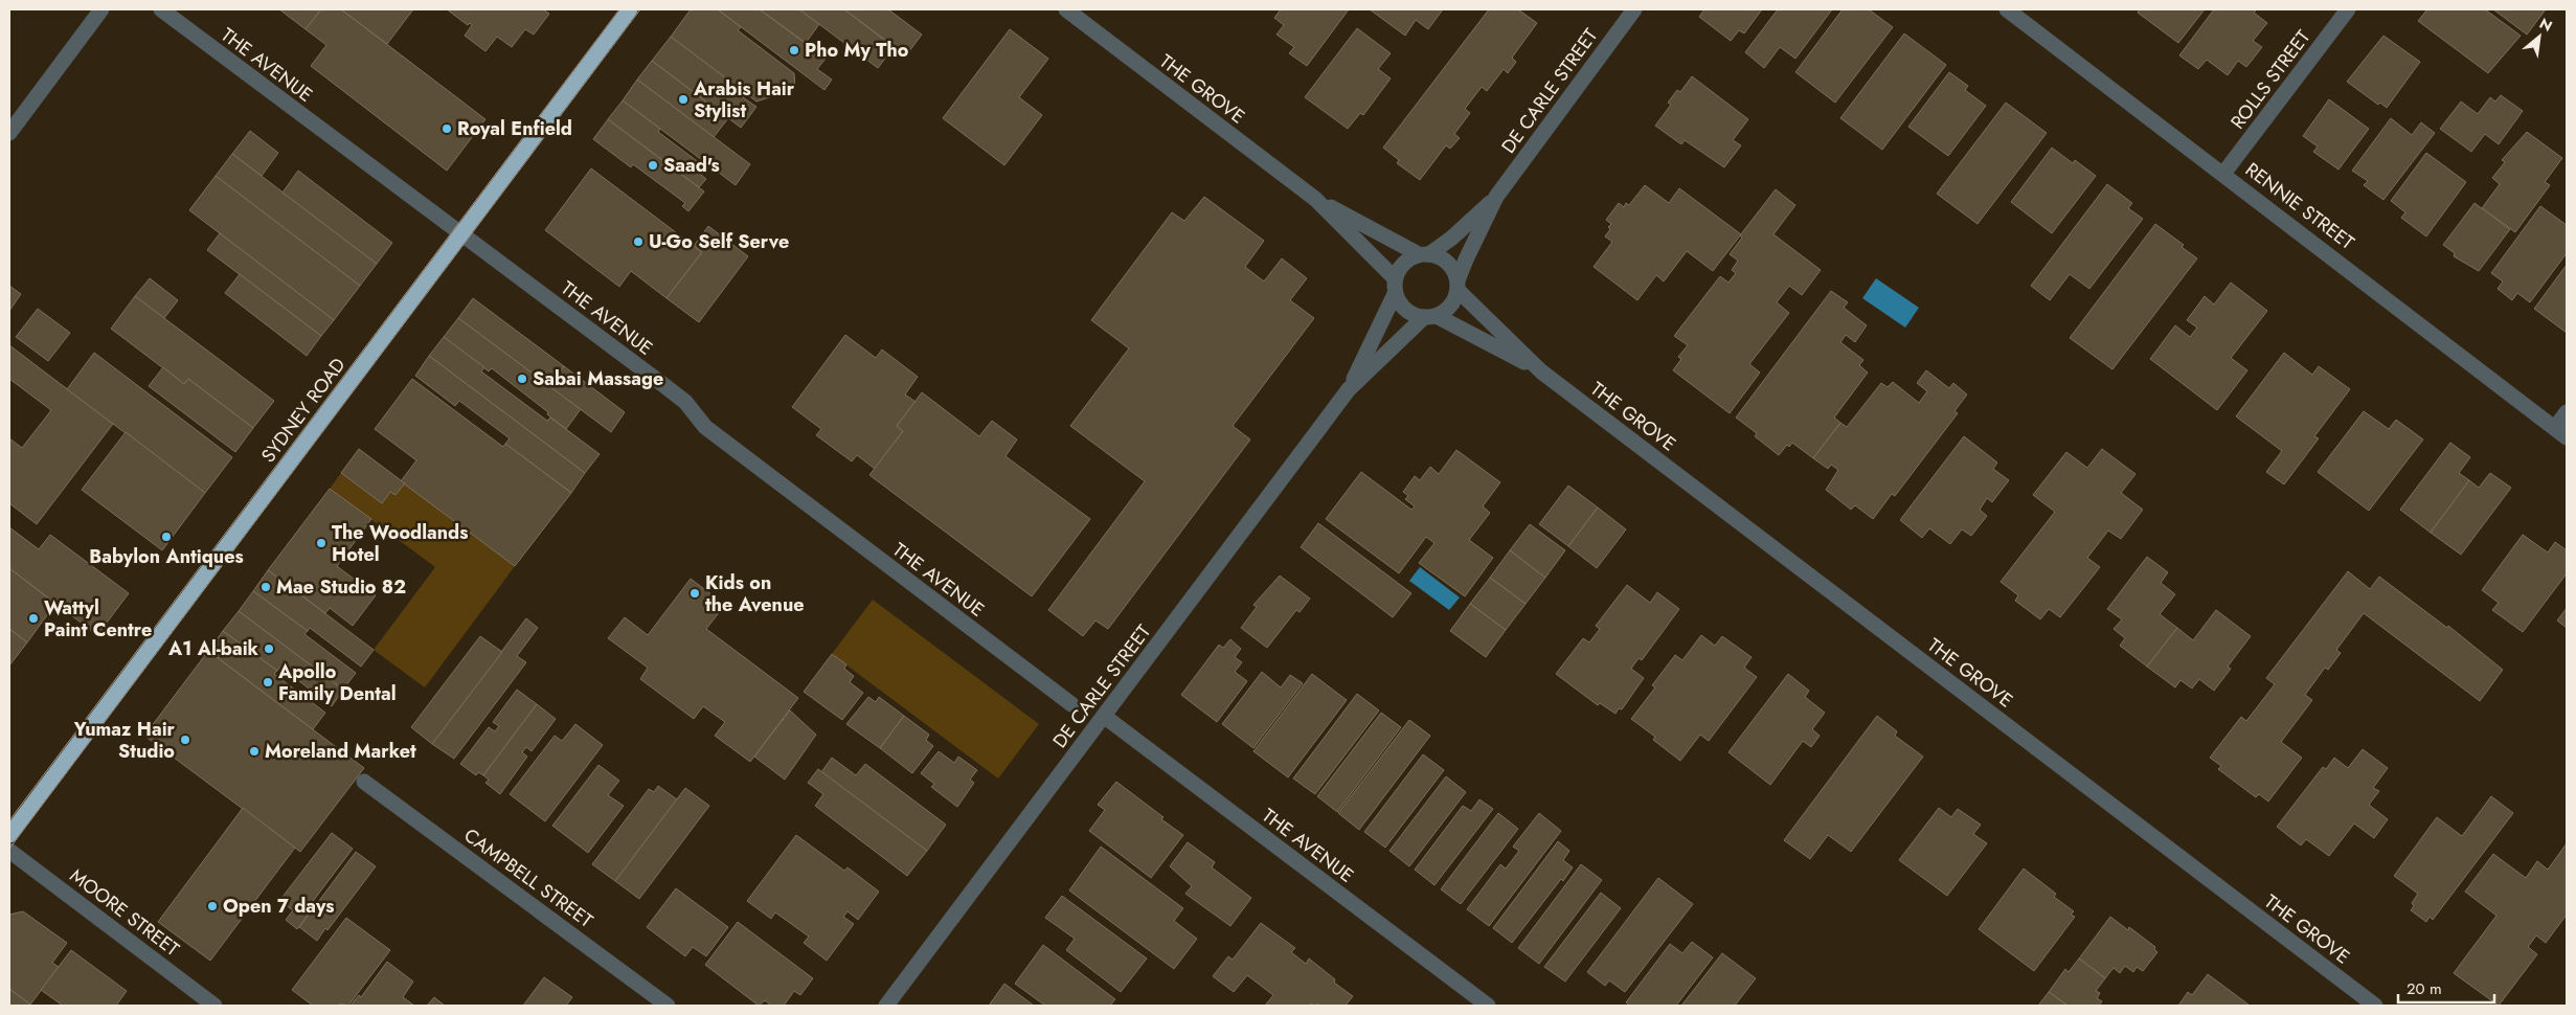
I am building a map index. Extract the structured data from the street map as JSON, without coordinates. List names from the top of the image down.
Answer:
{
  "streets": {
    "highway": ["SYDNEY ROAD"],
    "street": [
      "THE AVENUE",
      "ROLLS STREET",
      "THE GROVE",
      "DE CARLE STREET",
      "RENNIE STREET",
      "CAMPBELL STREET",
      "MOORE STREET"
    ]
  },
  "crossings": [
    ["THE AVENUE", "DE CARLE STREET"],
    ["THE AVENUE", "SYDNEY ROAD"],
    ["ROLLS STREET", "RENNIE STREET"],
    ["THE GROVE", "DE CARLE STREET"]
  ],
  "places": [
    "Pho My Tho",
    "Arabis Hair Stylist",
    "Royal Enfield",
    "Saad's",
    "U-Go Self Serve",
    "Sabai Massage",
    "Babylon Antiques",
    "The Woodlands Hotel",
    "Mae Studio 82",
    "Kids on the Avenue",
    "Wattyl Paint Centre",
    "A1 Al-baik",
    "Apollo Family Dental",
    "Yumaz Hair Studio",
    "Moreland Market",
    "Open 7 days"
  ],
  "scale_bar": "20 m",
  "north": "top right"
}
